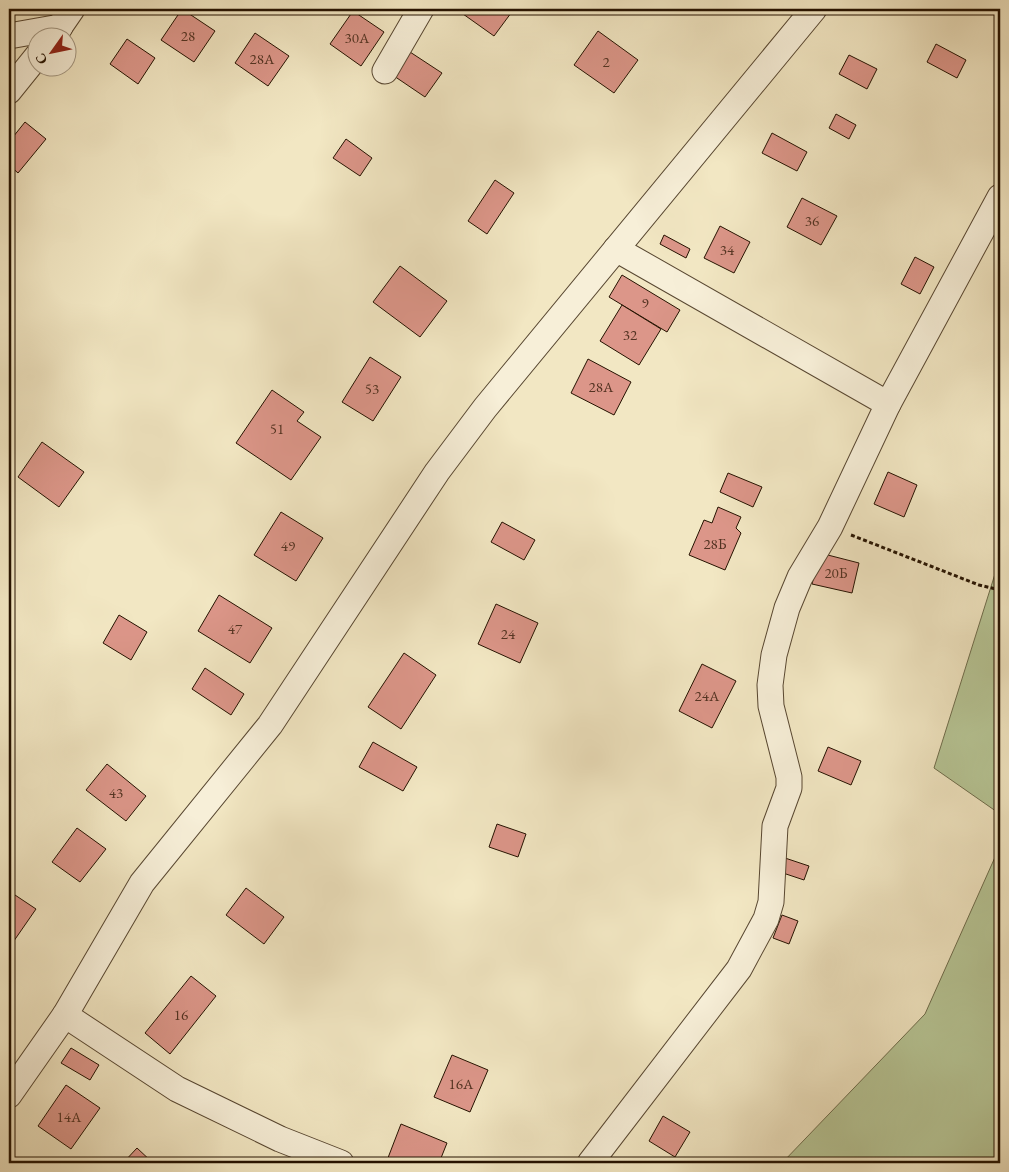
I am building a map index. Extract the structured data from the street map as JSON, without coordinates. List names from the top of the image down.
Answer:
{
  "house_numbers": [
    "28",
    "30А",
    "28А",
    "2",
    "36",
    "34",
    "9",
    "32",
    "28А",
    "53",
    "51",
    "28Б",
    "49",
    "20Б",
    "47",
    "24",
    "24А",
    "43",
    "16",
    "16А",
    "14А"
  ],
  "north": "bottom left"
}
